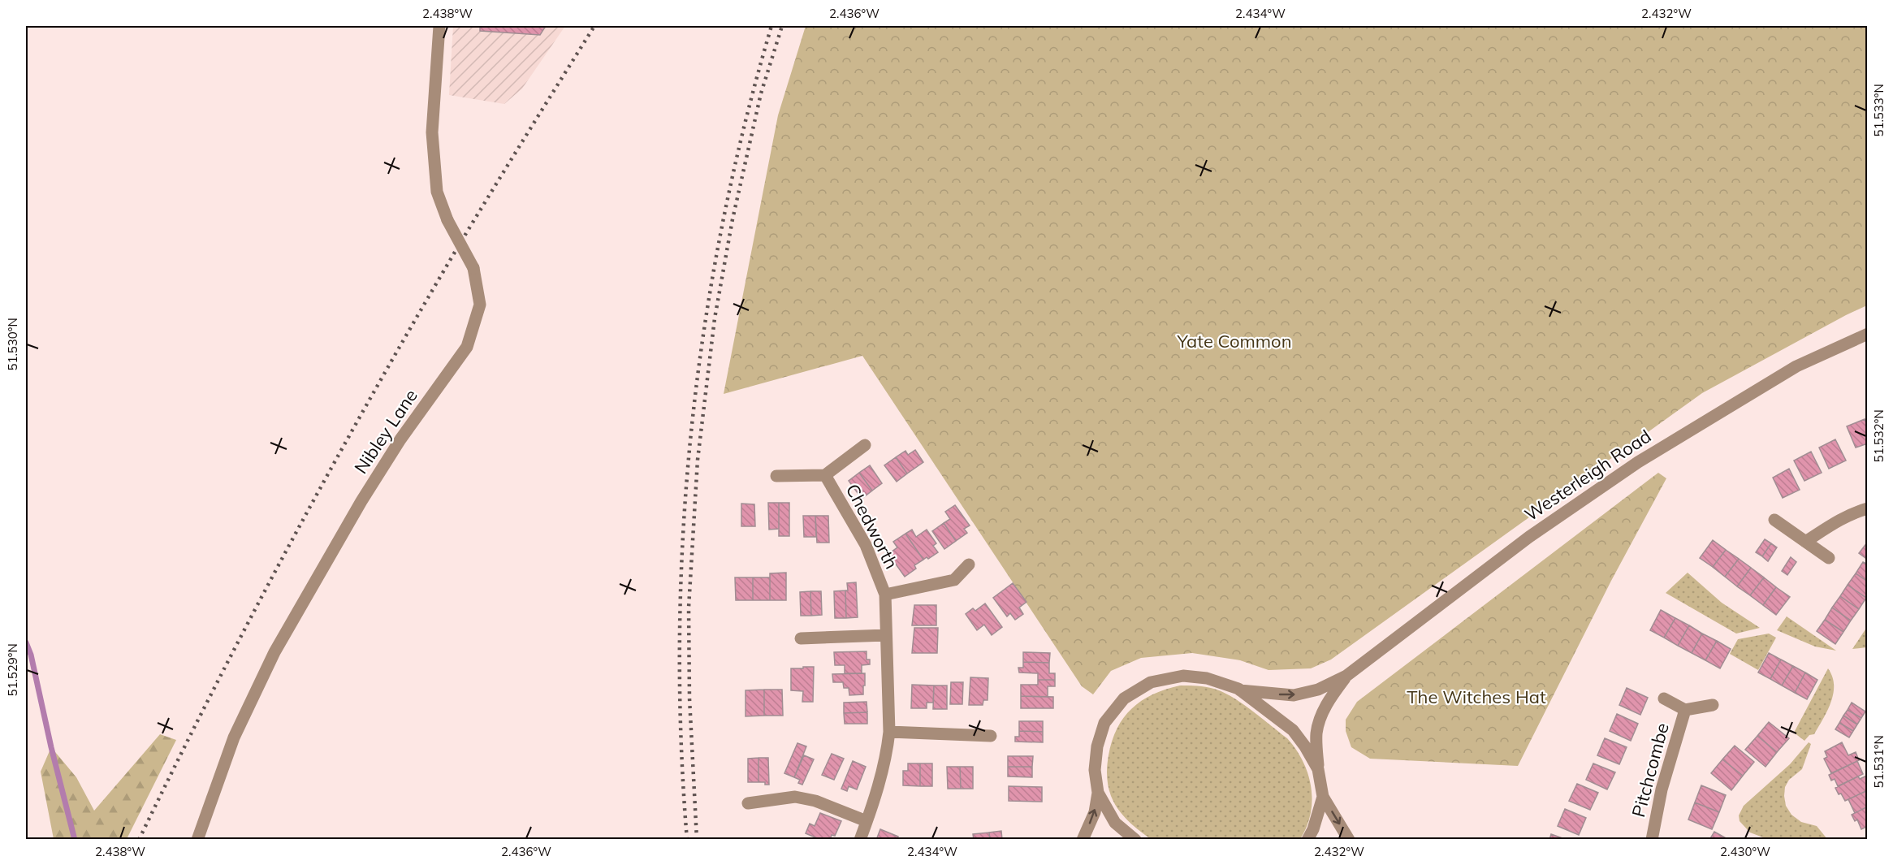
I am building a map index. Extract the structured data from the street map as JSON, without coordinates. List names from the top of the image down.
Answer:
{
  "streets": {
    "street": [
      "Nibley Lane",
      "Westerleigh Road",
      "Chedworth",
      "Pitchcombe"
    ]
  },
  "parks": ["Yate Common", "The Witches Hat"],
  "coordinates": [
    "2.438°W",
    "2.436°W",
    "2.434°W",
    "2.432°W",
    "51.533°N",
    "51.530°N",
    "51.532°N",
    "51.529°N",
    "51.531°N",
    "2.430°W"
  ]
}
